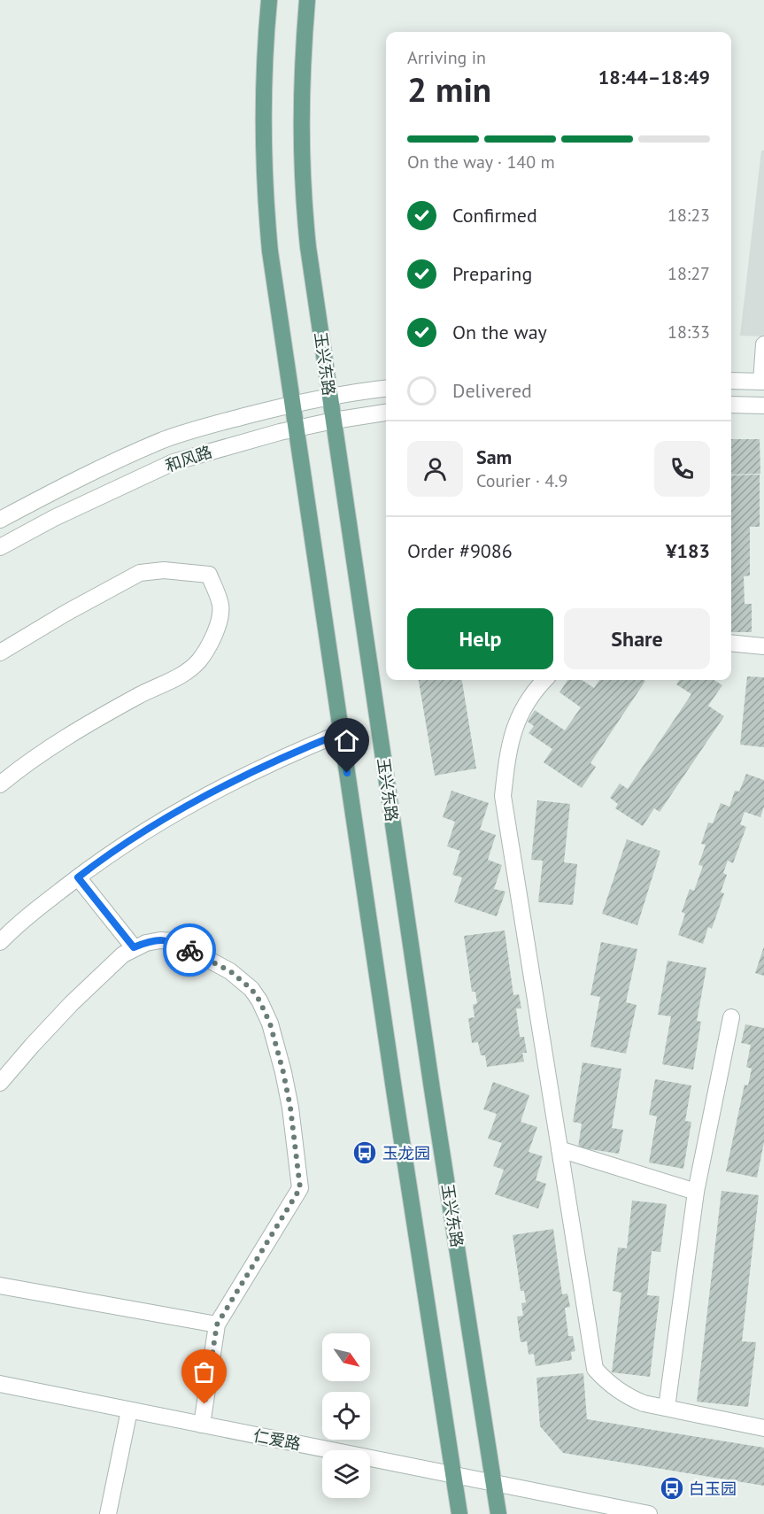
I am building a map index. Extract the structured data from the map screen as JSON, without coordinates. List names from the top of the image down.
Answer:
{
  "streets": {
    "main road": ["玉兴东路"],
    "street": ["和风路", "仁爱路"]
  },
  "crossings": [
    ["玉兴东路", "和风路"],
    ["玉兴东路", "仁爱路"]
  ],
  "places": {
    "bus stop": ["玉龙园", "白玉园"]
  },
  "north": "bottom right",
  "page": {
    "heading": ["2 min", "Arriving in", "18:44–18:49"],
    "panel": [
      "Sam",
      "Courier · 4.9",
      "Order #9086",
      "¥183"
    ],
    "bar": "On the way · 140 m",
    "list": [
      ["Confirmed", "18:23"],
      ["Preparing", "18:27"],
      ["On the way", "18:33"],
      "Delivered"
    ],
    "buttons": ["Help", "Share"]
  }
}
